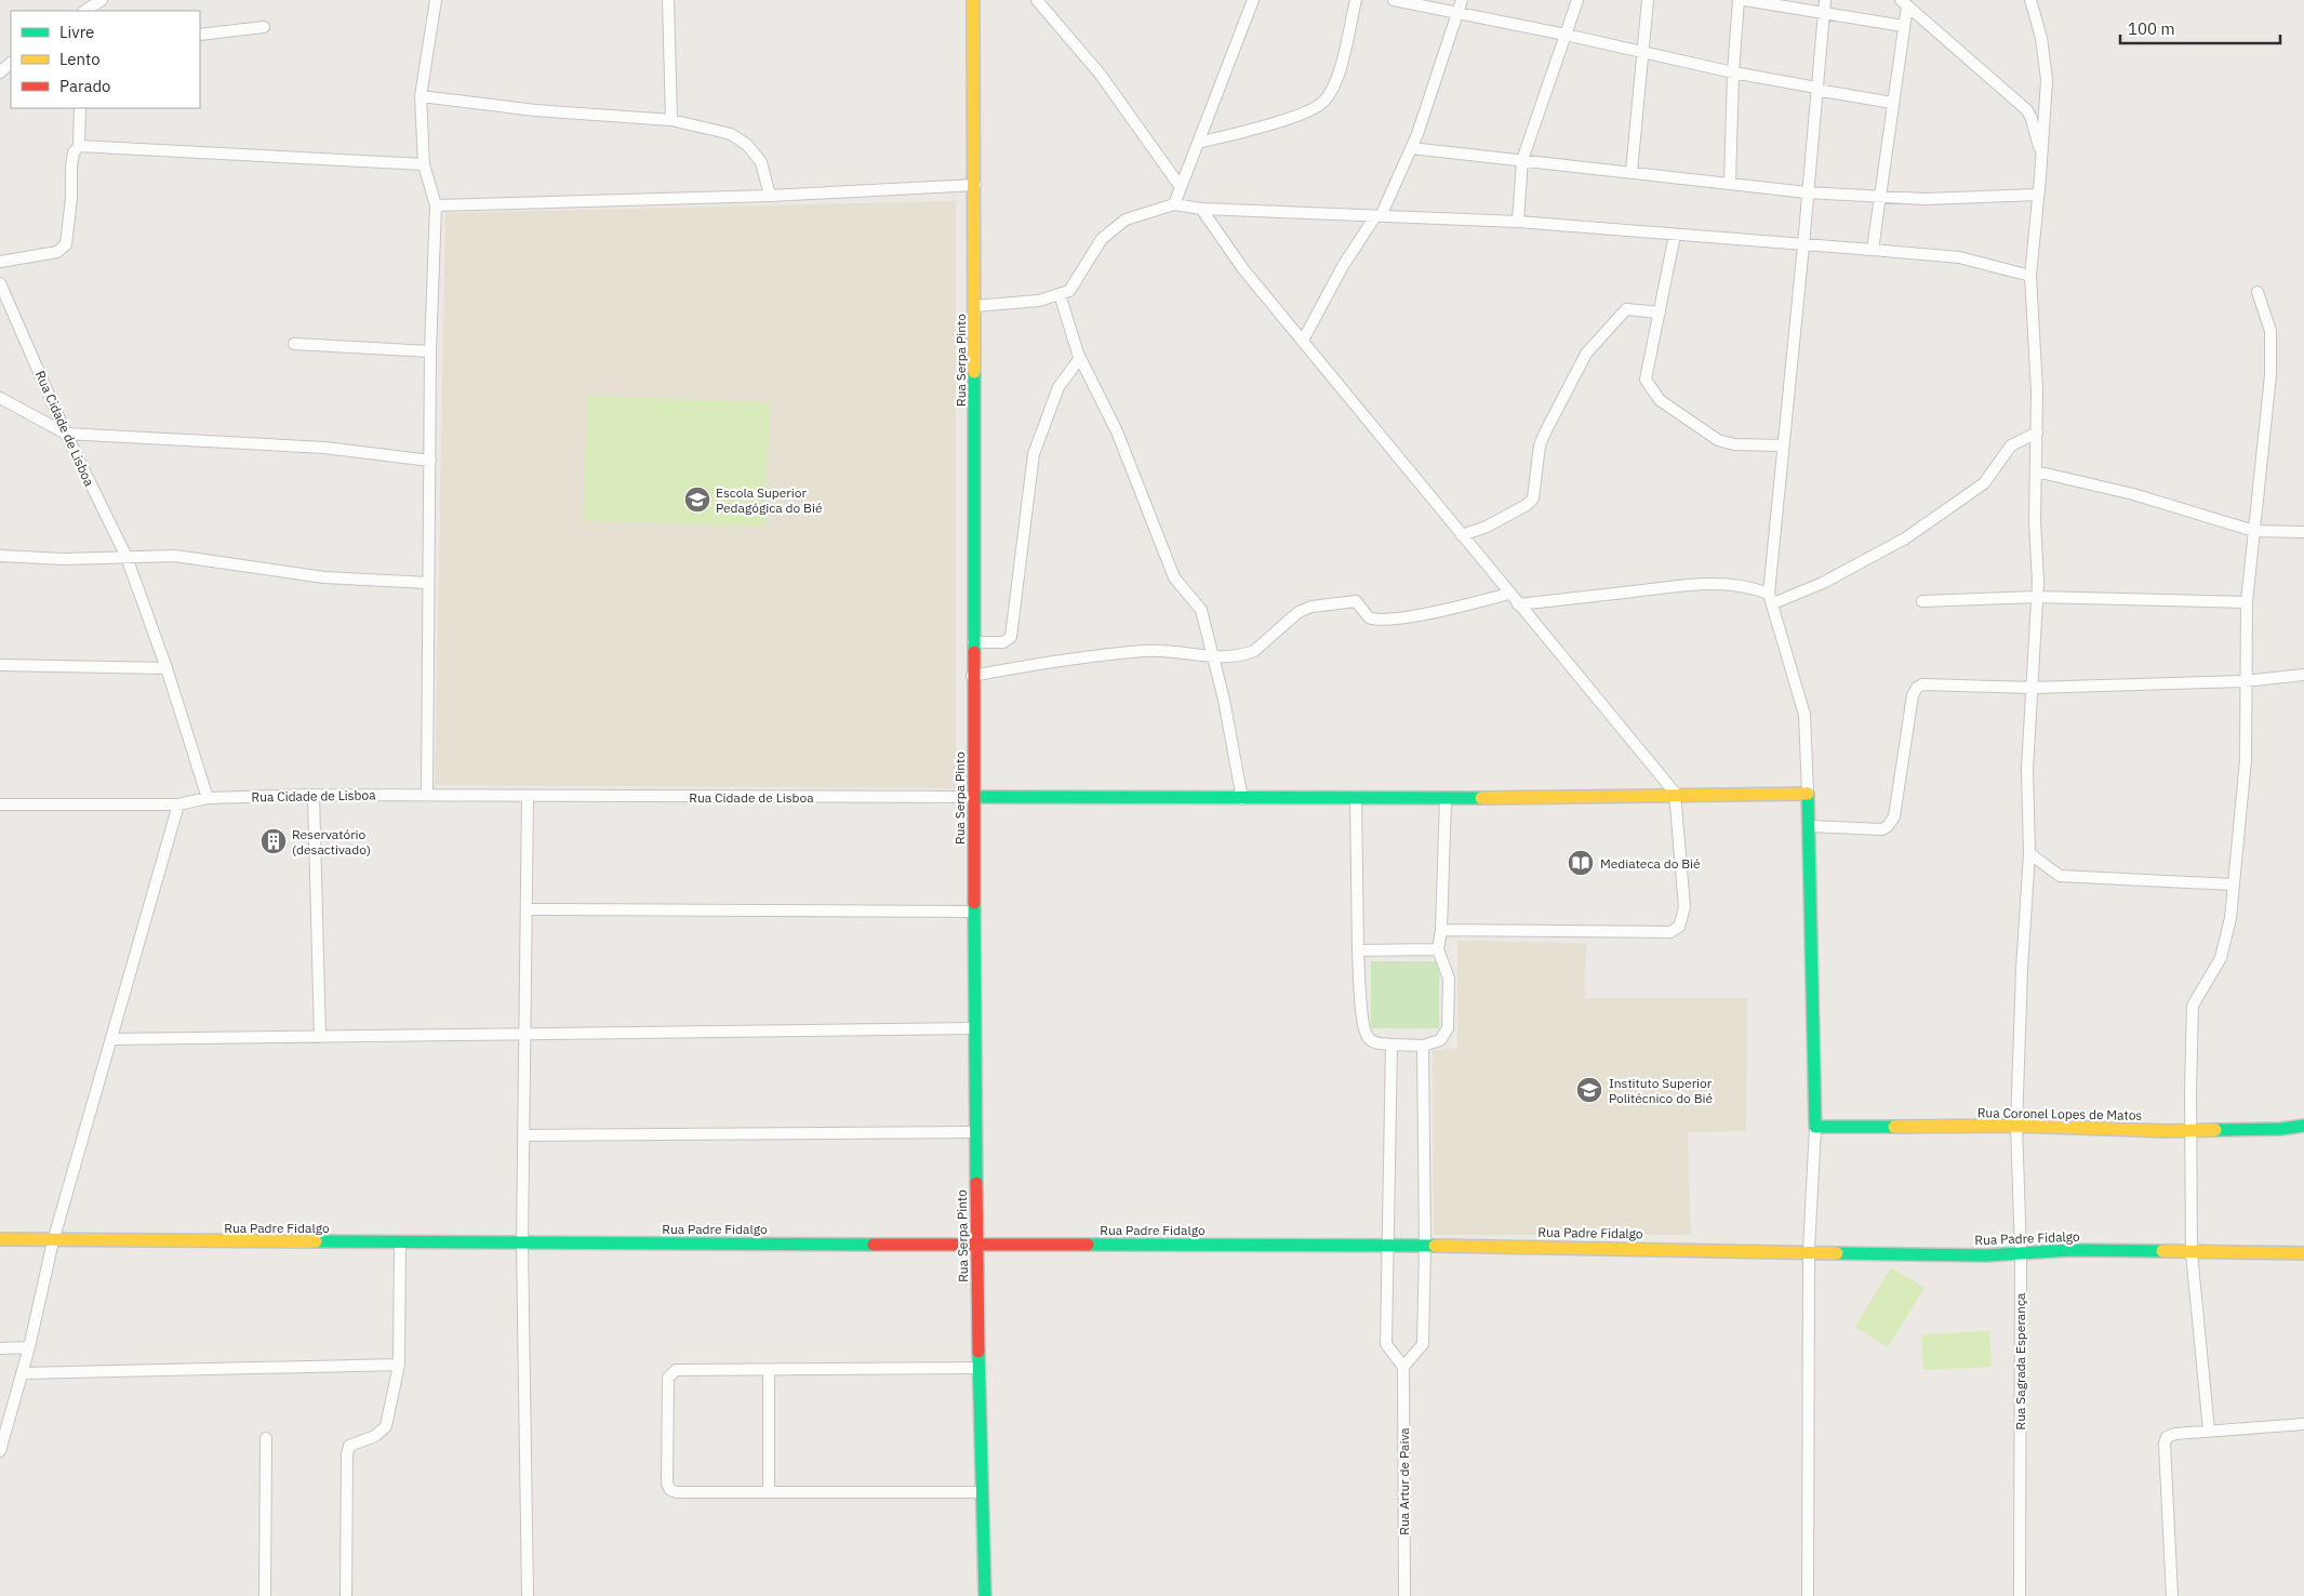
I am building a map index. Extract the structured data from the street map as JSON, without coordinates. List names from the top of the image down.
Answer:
{
  "streets": {
    "street": [
      "Rua Serpa Pinto",
      "Rua Cidade de Lisboa",
      "Rua Coronel Lopes de Matos",
      "Rua Padre Fidalgo",
      "Rua Sagrada Esperança",
      "Rua Artur de Paiva"
    ]
  },
  "crossings": [
    ["Rua Serpa Pinto", "Rua Cidade de Lisboa"],
    ["Rua Serpa Pinto", "Rua Padre Fidalgo"],
    ["Rua Coronel Lopes de Matos", "Rua Sagrada Esperança"],
    ["Rua Padre Fidalgo", "Rua Sagrada Esperança"]
  ],
  "places": {
    "school or university": ["Escola Superior Pedagógica do Bié", "Instituto Superior Politécnico do Bié"],
    "building": ["Reservatório (desactivado)"],
    "library": ["Mediateca do Bié"]
  },
  "legend": ["Livre", "Lento", "Parado"],
  "scale_bar": "100 m"
}
